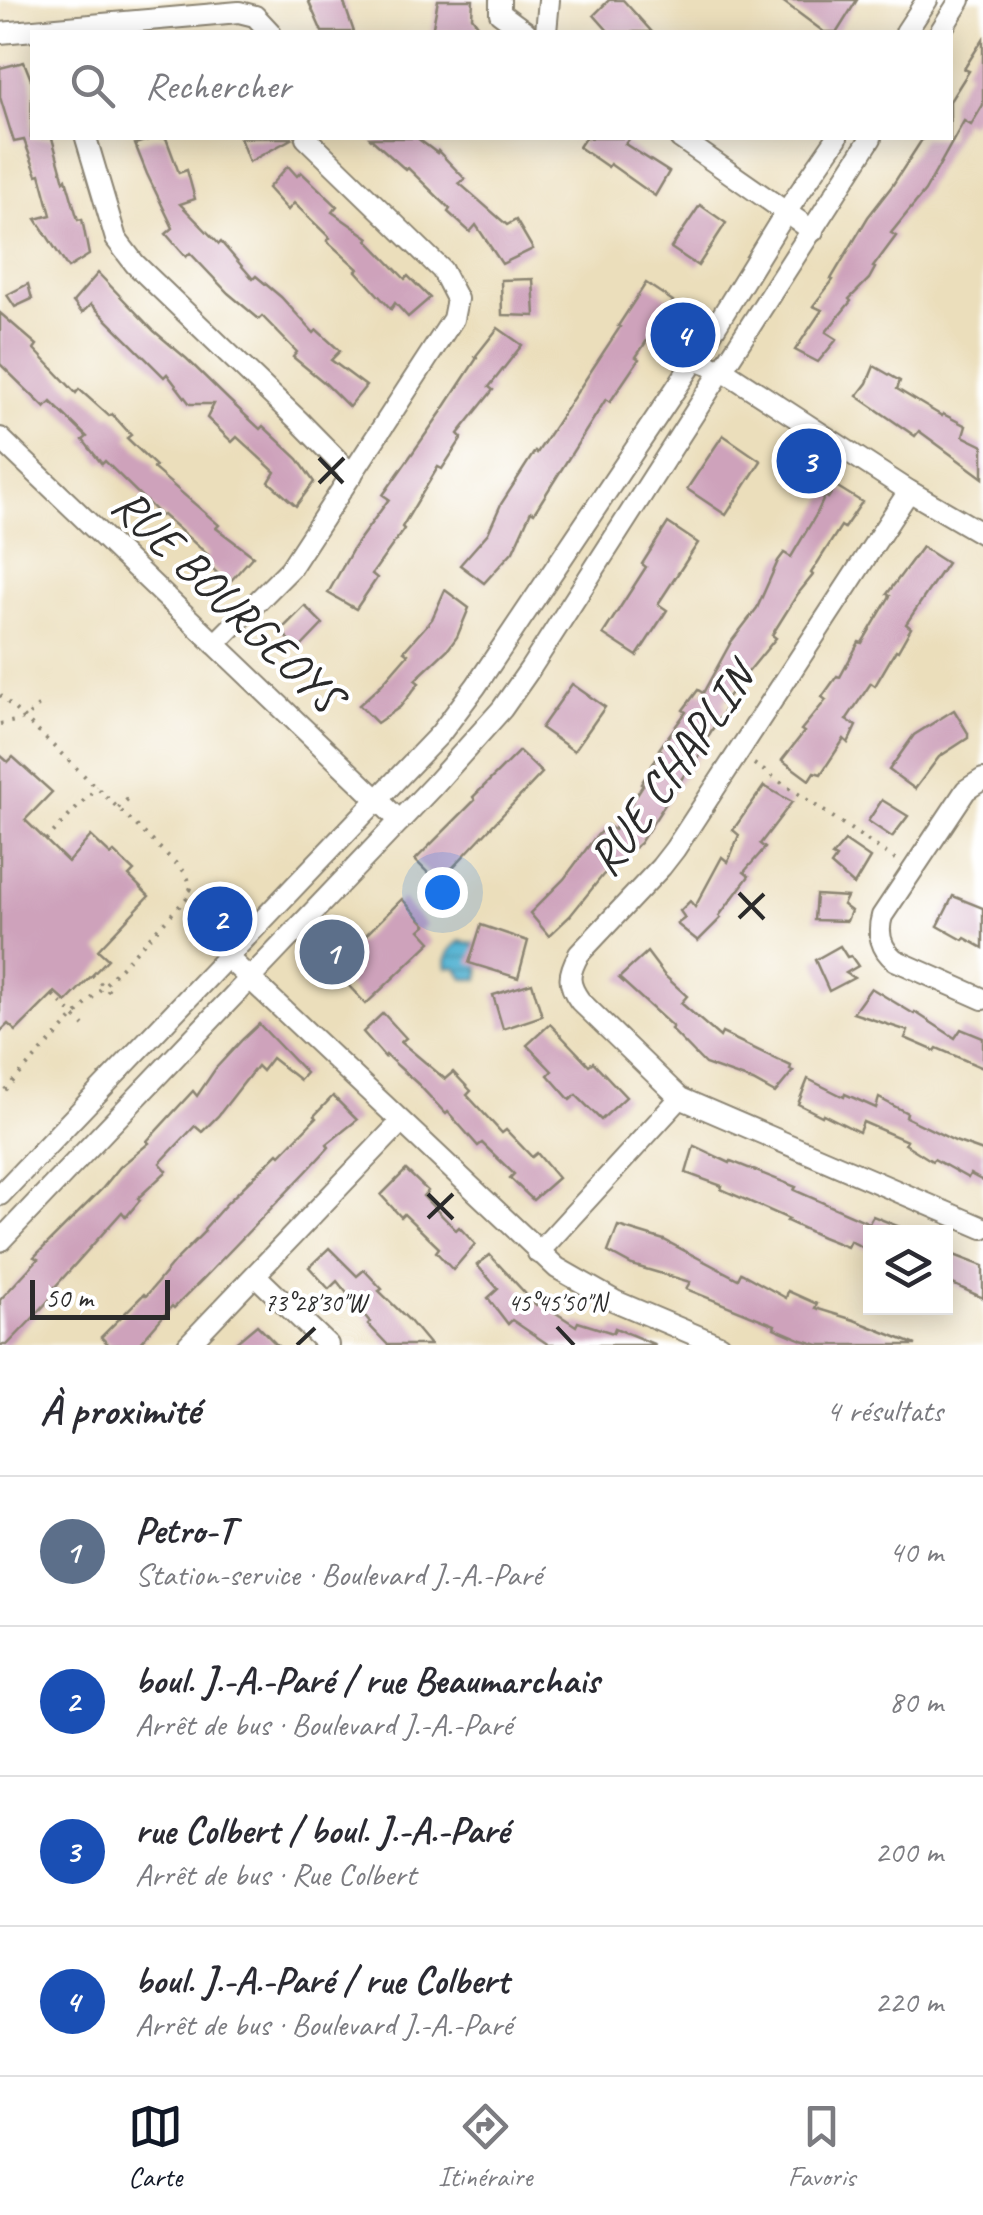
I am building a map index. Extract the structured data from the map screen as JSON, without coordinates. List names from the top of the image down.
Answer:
{
  "streets": {
    "street": ["RUE BOURGEOYS", "RUE CHAPLIN"]
  },
  "scale_bar": "50 m",
  "page": {
    "search": "Rechercher",
    "pins": [
      "4",
      "3",
      "2",
      "1"
    ],
    "scale": "50 m",
    "heading": ["À proximité", "4 résultats"],
    "list": [
      {
        "mark": "1",
        "name": "Petro-T",
        "note": "Station-service · Boulevard J.-A.-Paré",
        "value": "40 m"
      },
      {
        "mark": "2",
        "name": "boul. J.-A.-Paré / rue Beaumarchais",
        "note": "Arrêt de bus · Boulevard J.-A.-Paré",
        "value": "80 m"
      },
      {
        "mark": "3",
        "name": "rue Colbert / boul. J.-A.-Paré",
        "note": "Arrêt de bus · Rue Colbert",
        "value": "200 m"
      },
      {
        "mark": "4",
        "name": "boul. J.-A.-Paré / rue Colbert",
        "note": "Arrêt de bus · Boulevard J.-A.-Paré",
        "value": "220 m"
      }
    ],
    "nav": ["Carte", "Itinéraire", "Favoris"]
  },
  "coordinates": ["45°45'50\"N", "73°28'30\"W"]
}
